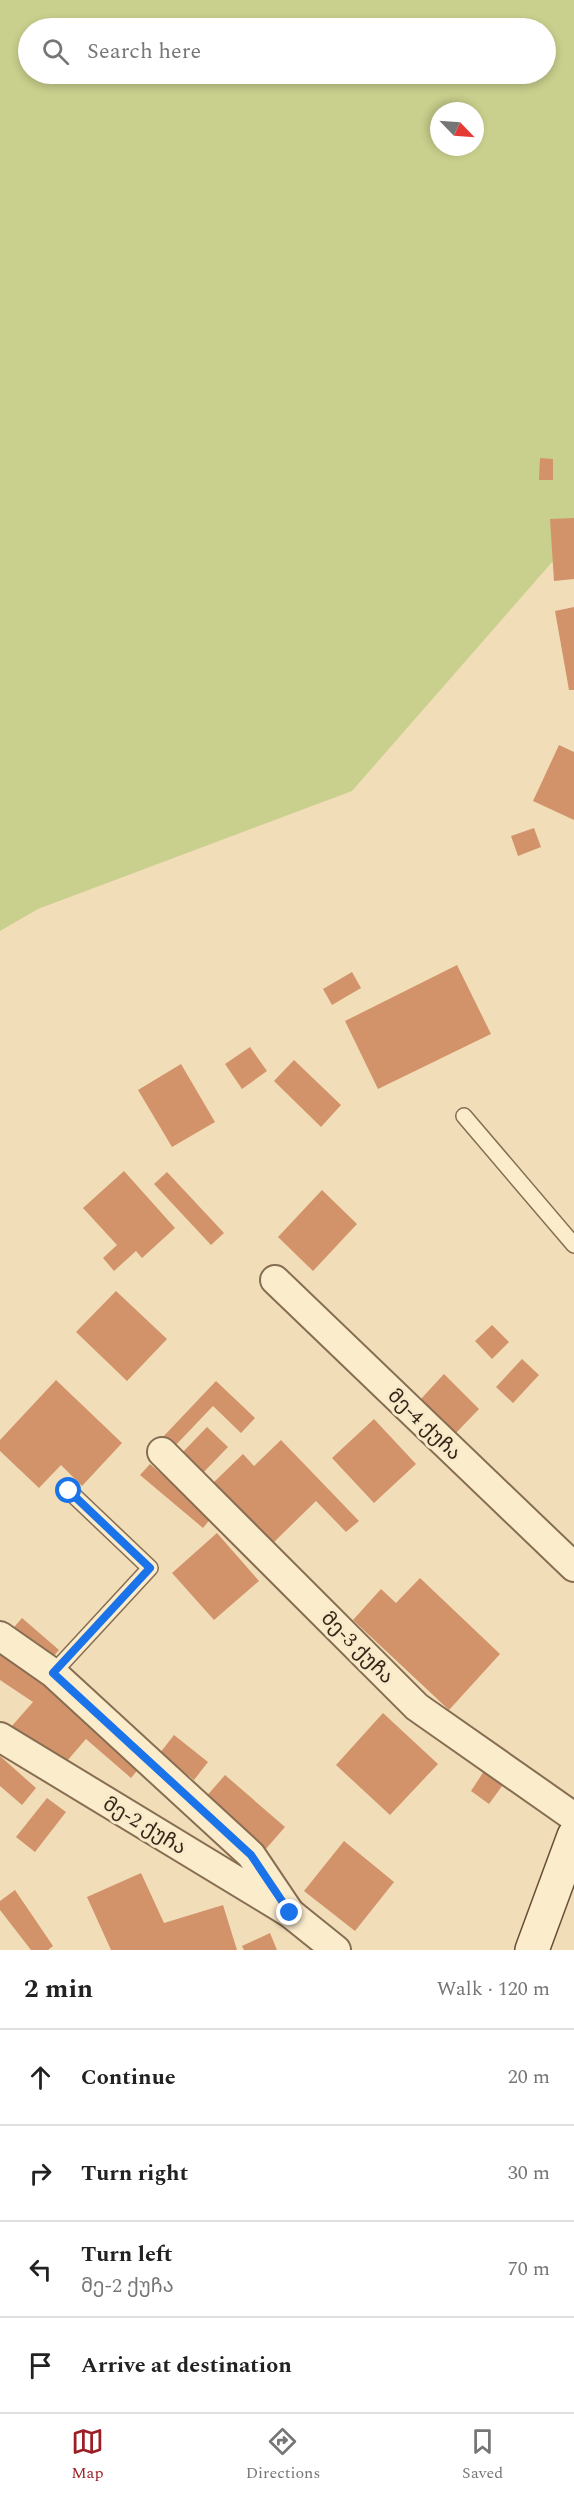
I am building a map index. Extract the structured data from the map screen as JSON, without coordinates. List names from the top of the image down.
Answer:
{
  "streets": {
    "street": ["მე-4 ქუჩა", "მე-3 ქუჩა", "მე-2 ქუჩა"]
  },
  "north": "bottom right",
  "page": {
    "search": "Search here",
    "heading": ["2 min", "Walk · 120 m"],
    "list": [
      ["Continue", "20 m"],
      ["Turn right", "30 m"],
      ["Turn left", "მე-2 ქუჩა", "70 m"],
      "Arrive at destination"
    ],
    "nav": ["Map", "Directions", "Saved"]
  }
}
